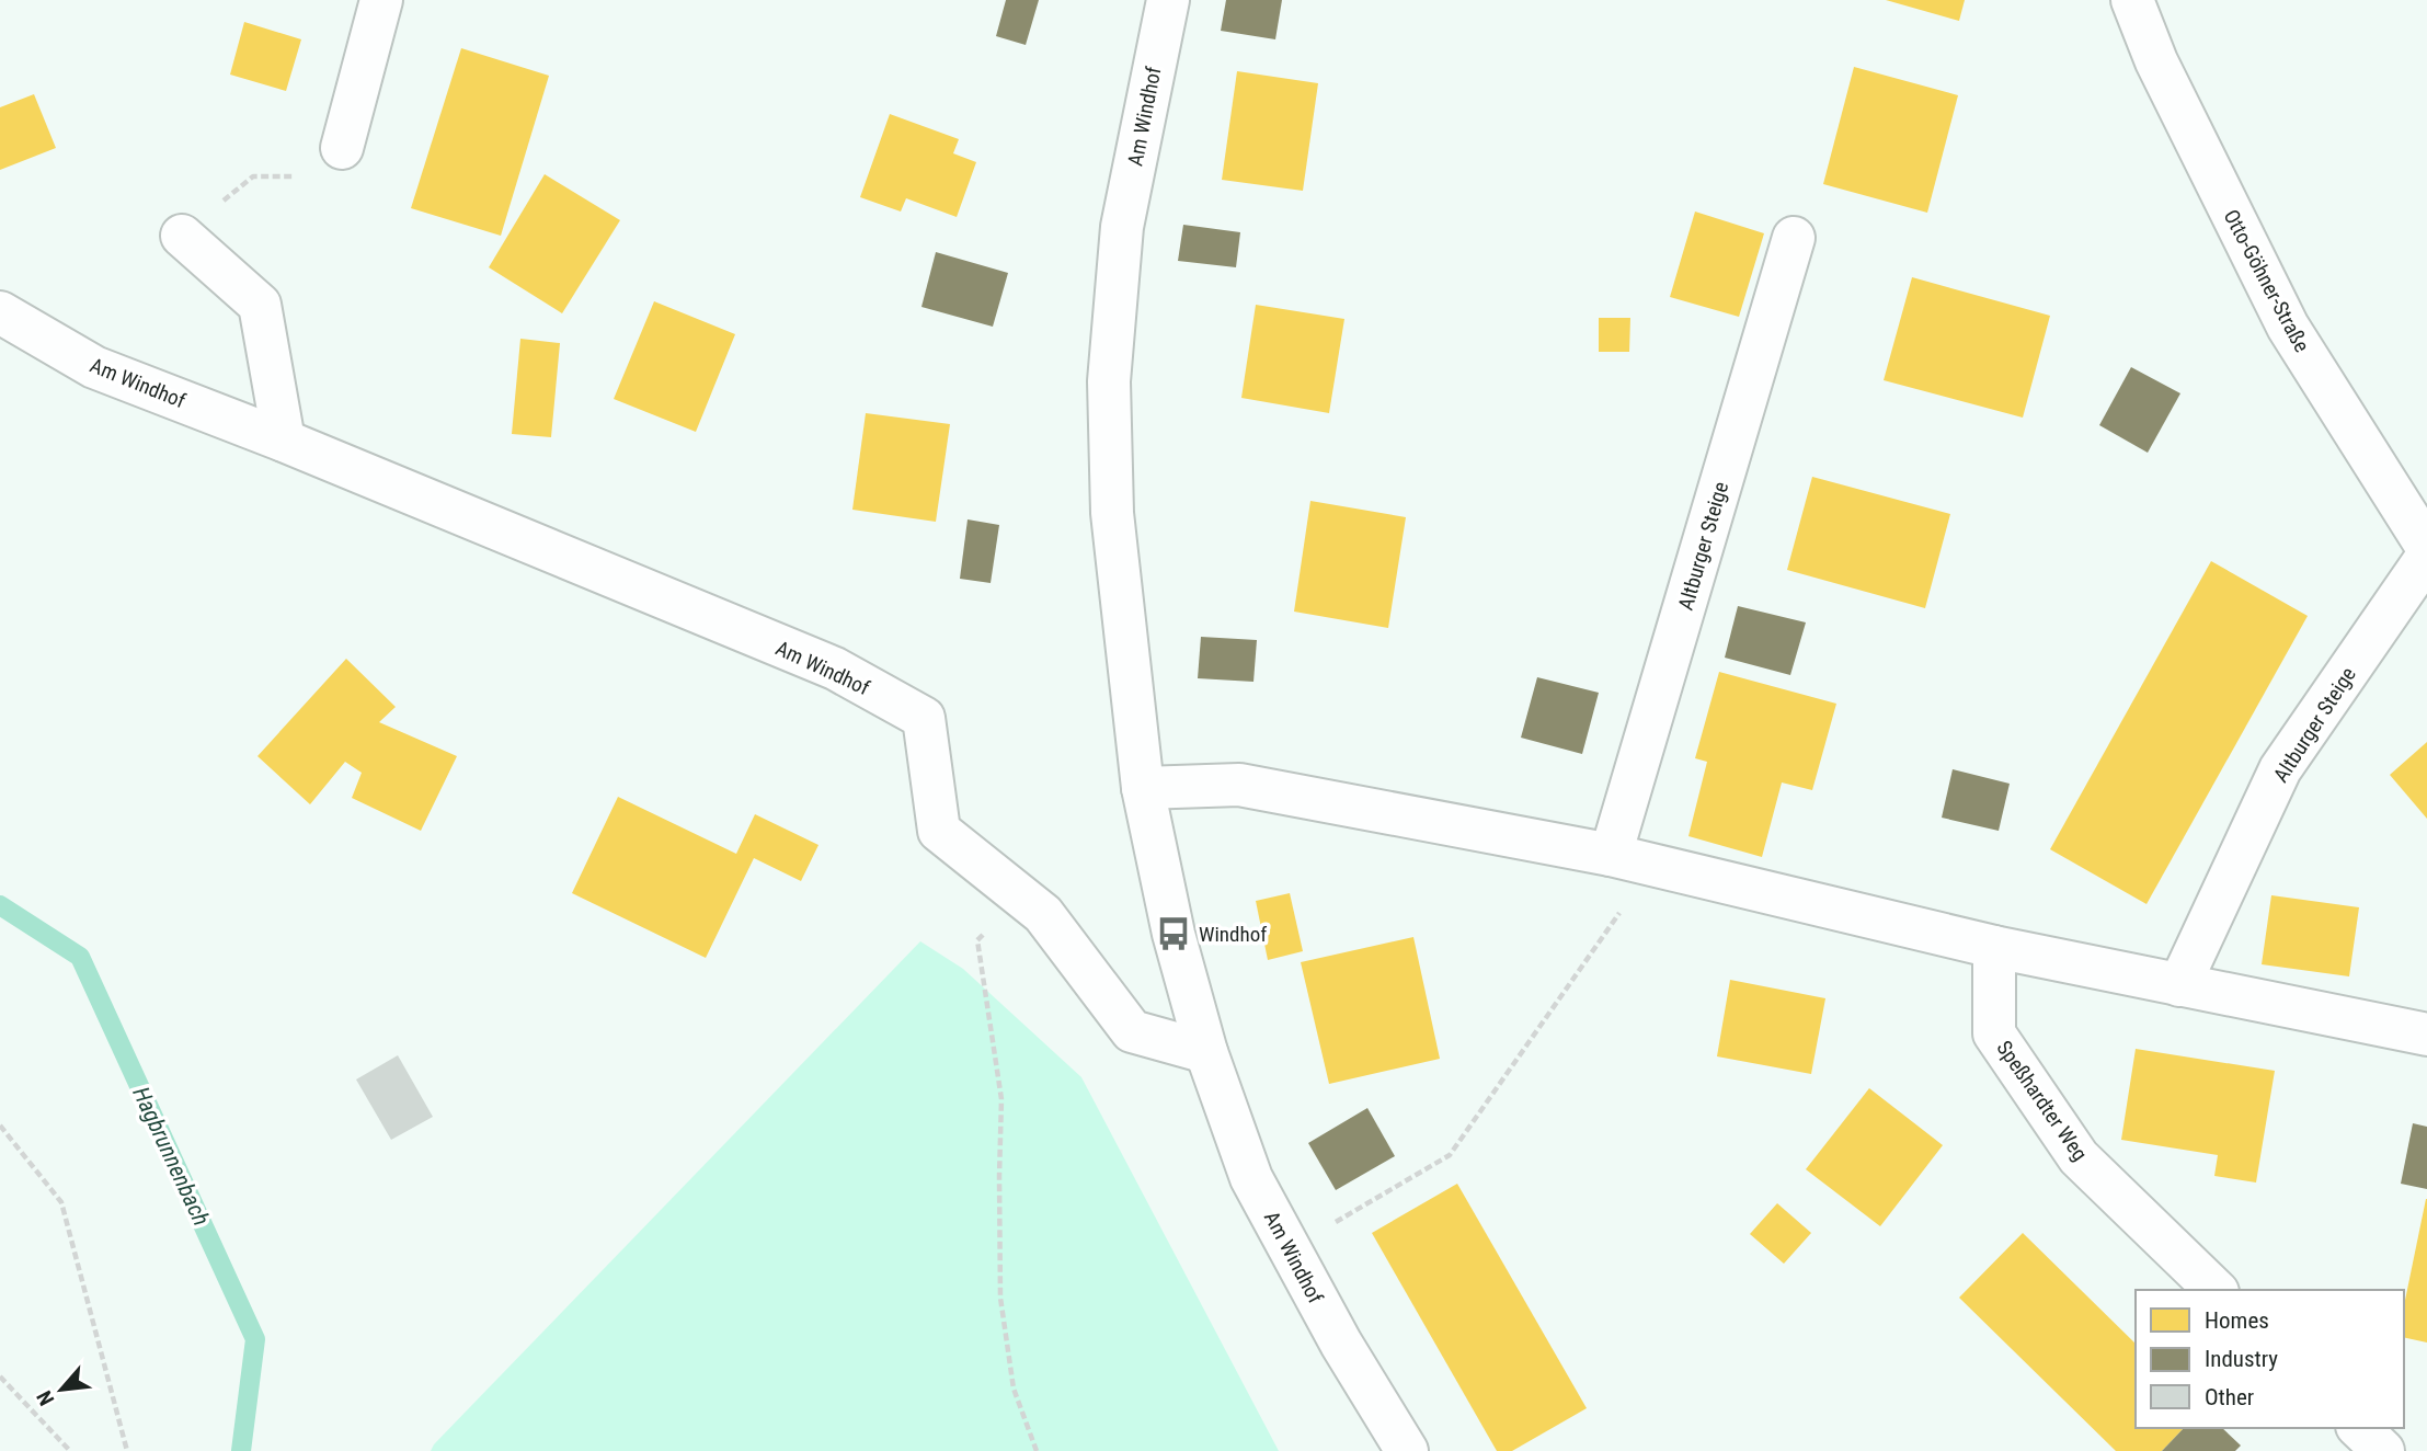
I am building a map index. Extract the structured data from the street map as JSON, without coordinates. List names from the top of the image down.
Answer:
{
  "streets": {
    "street": [
      "Am Windhof",
      "Otto-Göhner-Straße",
      "Altburger Steige",
      "Speßhardter Weg"
    ]
  },
  "water": ["Hagbrunnenbach"],
  "places": {
    "bus stop": ["Windhof"]
  },
  "legend": ["Homes", "Industry", "Other"],
  "north": "bottom left"
}
